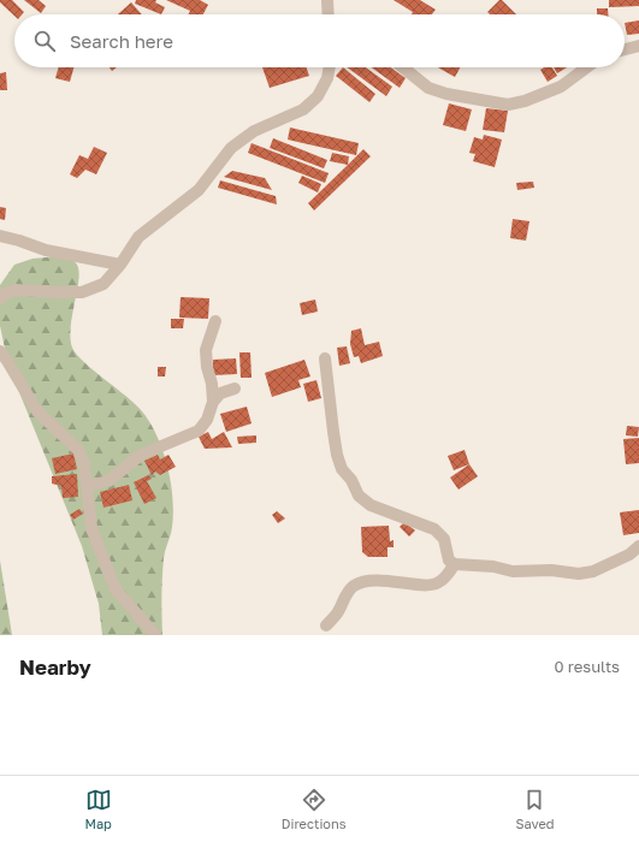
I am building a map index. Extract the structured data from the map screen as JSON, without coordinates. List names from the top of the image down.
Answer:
{
  "page": {
    "search": "Search here",
    "heading": ["Nearby", "0 results"],
    "nav": ["Map", "Directions", "Saved"]
  }
}
